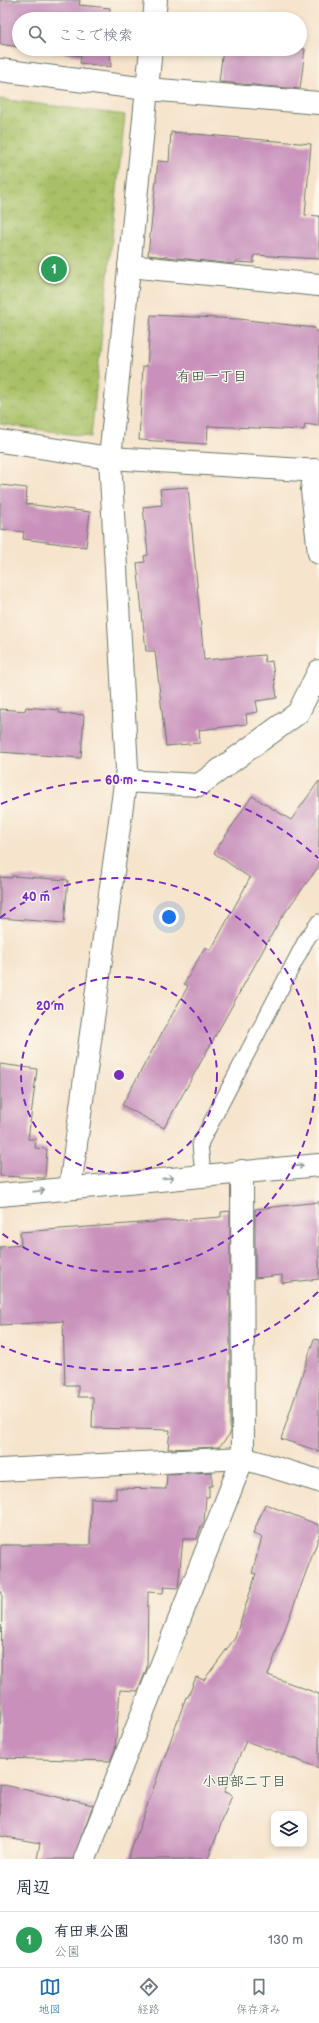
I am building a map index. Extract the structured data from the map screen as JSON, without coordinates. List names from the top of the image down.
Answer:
{
  "districts": ["有田一丁目", "小田部二丁目"],
  "page": {
    "search": "ここで検索",
    "pins": "1",
    "heading": "周辺",
    "list": [
      {
        "mark": "1",
        "name": "有田東公園",
        "note": "公園",
        "value": "130 m"
      }
    ],
    "nav": ["地図", "経路", "保存済み"]
  },
  "rings": ["60 m", "40 m", "20 m"]
}
